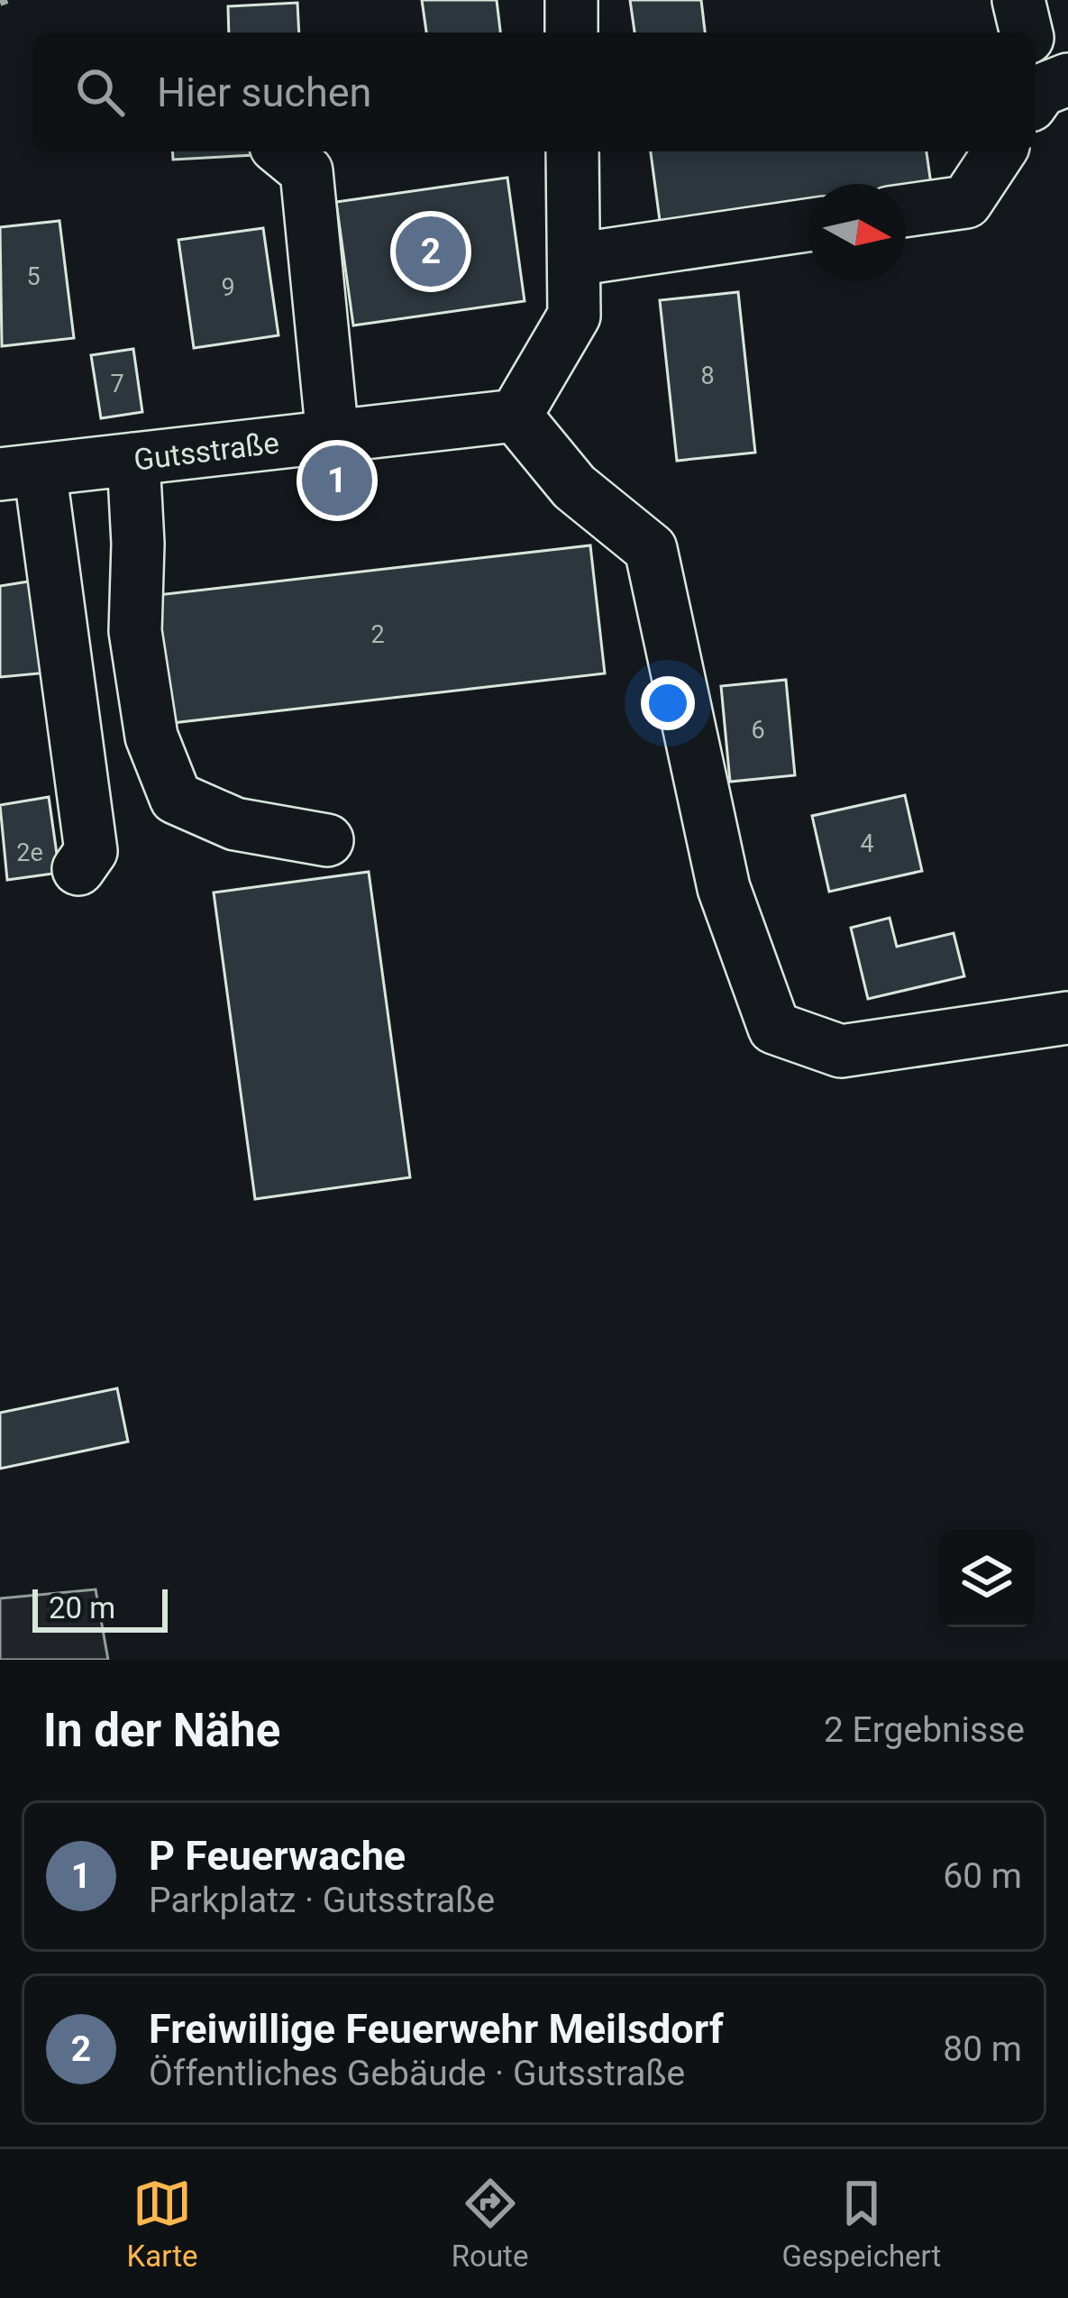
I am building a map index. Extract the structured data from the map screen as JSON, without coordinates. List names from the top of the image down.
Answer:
{
  "streets": {
    "street": ["Gutsstraße"]
  },
  "house_numbers": [
    "5",
    "9",
    "8",
    "7",
    "2",
    "6",
    "4",
    "2e"
  ],
  "scale_bar": "20 m",
  "north": "right",
  "page": {
    "search": "Hier suchen",
    "pins": ["2", "1"],
    "scale": "20 m",
    "heading": ["In der Nähe", "2 Ergebnisse"],
    "list": [
      {
        "mark": "1",
        "name": "P Feuerwache",
        "note": "Parkplatz · Gutsstraße",
        "value": "60 m"
      },
      {
        "mark": "2",
        "name": "Freiwillige Feuerwehr Meilsdorf",
        "note": "Öffentliches Gebäude · Gutsstraße",
        "value": "80 m"
      }
    ],
    "nav": ["Karte", "Route", "Gespeichert"]
  }
}
